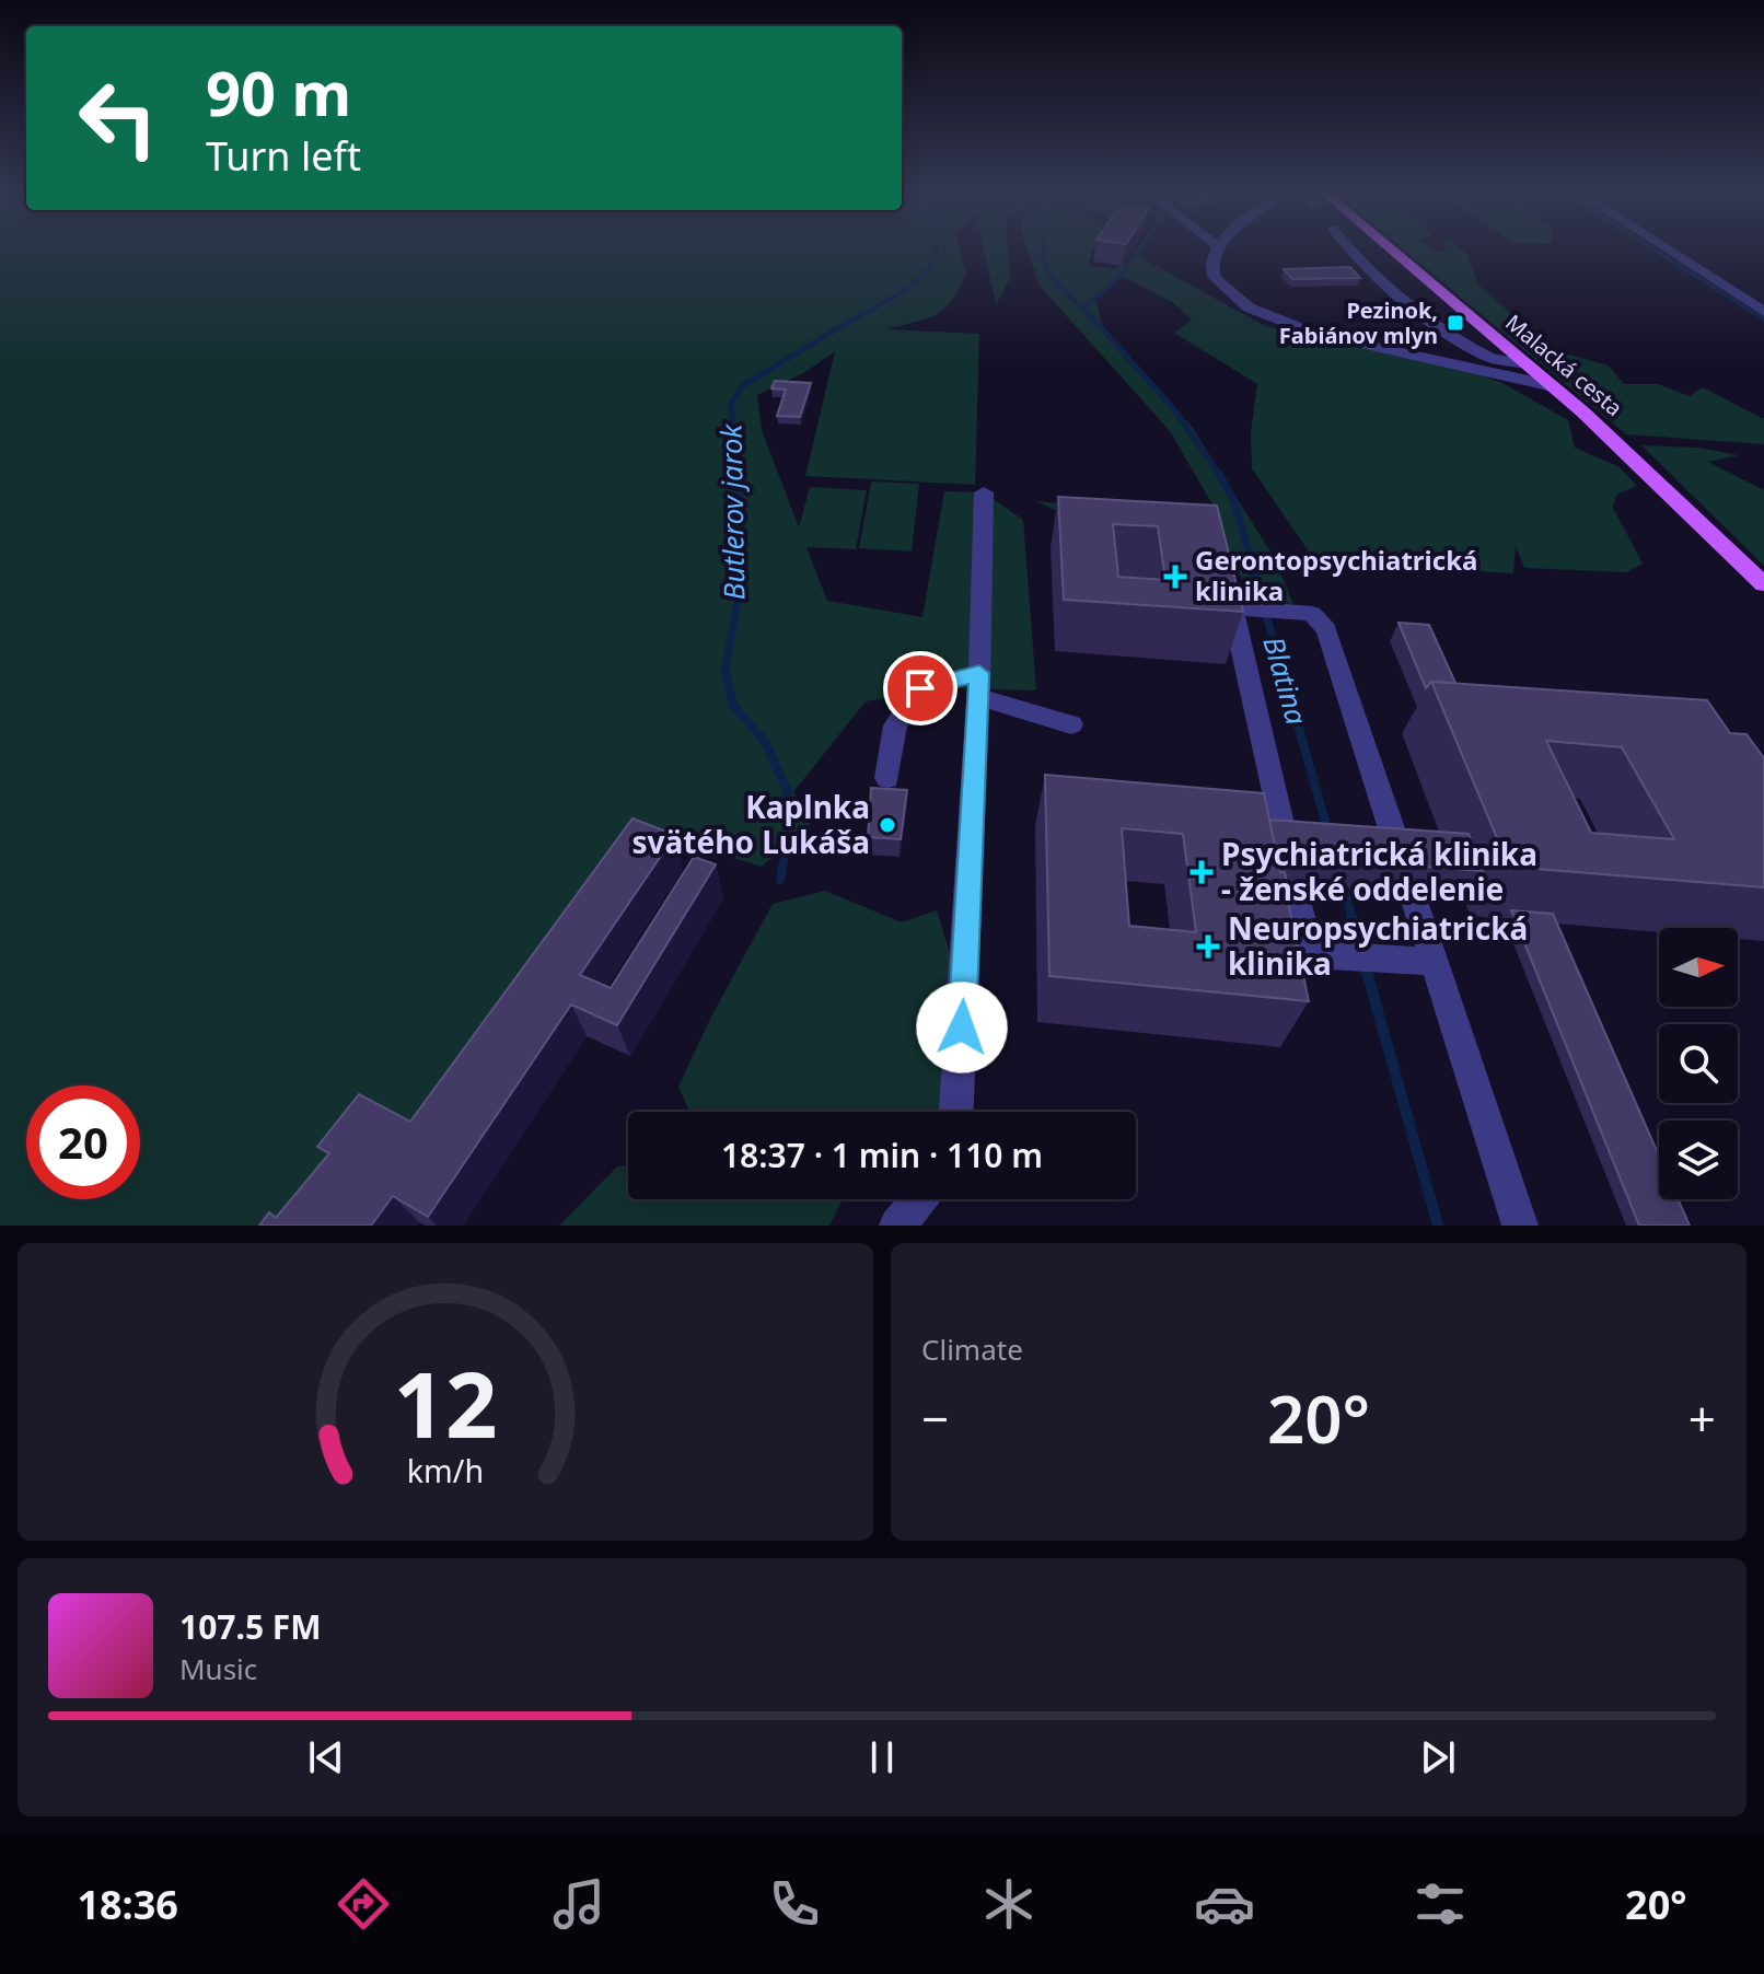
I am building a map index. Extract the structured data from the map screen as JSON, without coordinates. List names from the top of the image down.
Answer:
{
  "streets": {
    "main road": ["Malacká cesta"]
  },
  "water": ["Butlerov jarok", "Blatina"],
  "places": {
    "transit": ["Pezinok, Fabiánov mlyn"],
    "health": ["Gerontopsychiatrická klinika", "Psychiatrická klinika - ženské oddelenie", "Neuropsychiatrická klinika"],
    "other": ["Kaplnka svätého Lukáša"]
  },
  "north": "right",
  "page": {
    "turn": ["90 m", "Turn left"],
    "limit": "20",
    "trip": "18:37 · 1 min · 110 m",
    "tile": "Climate",
    "heat": ["−", "20°", "+"],
    "song": ["107.5 FM", "Music"],
    "tabs": ["18:36", "20°"],
    "gauge": ["12", "km/h"]
  }
}
